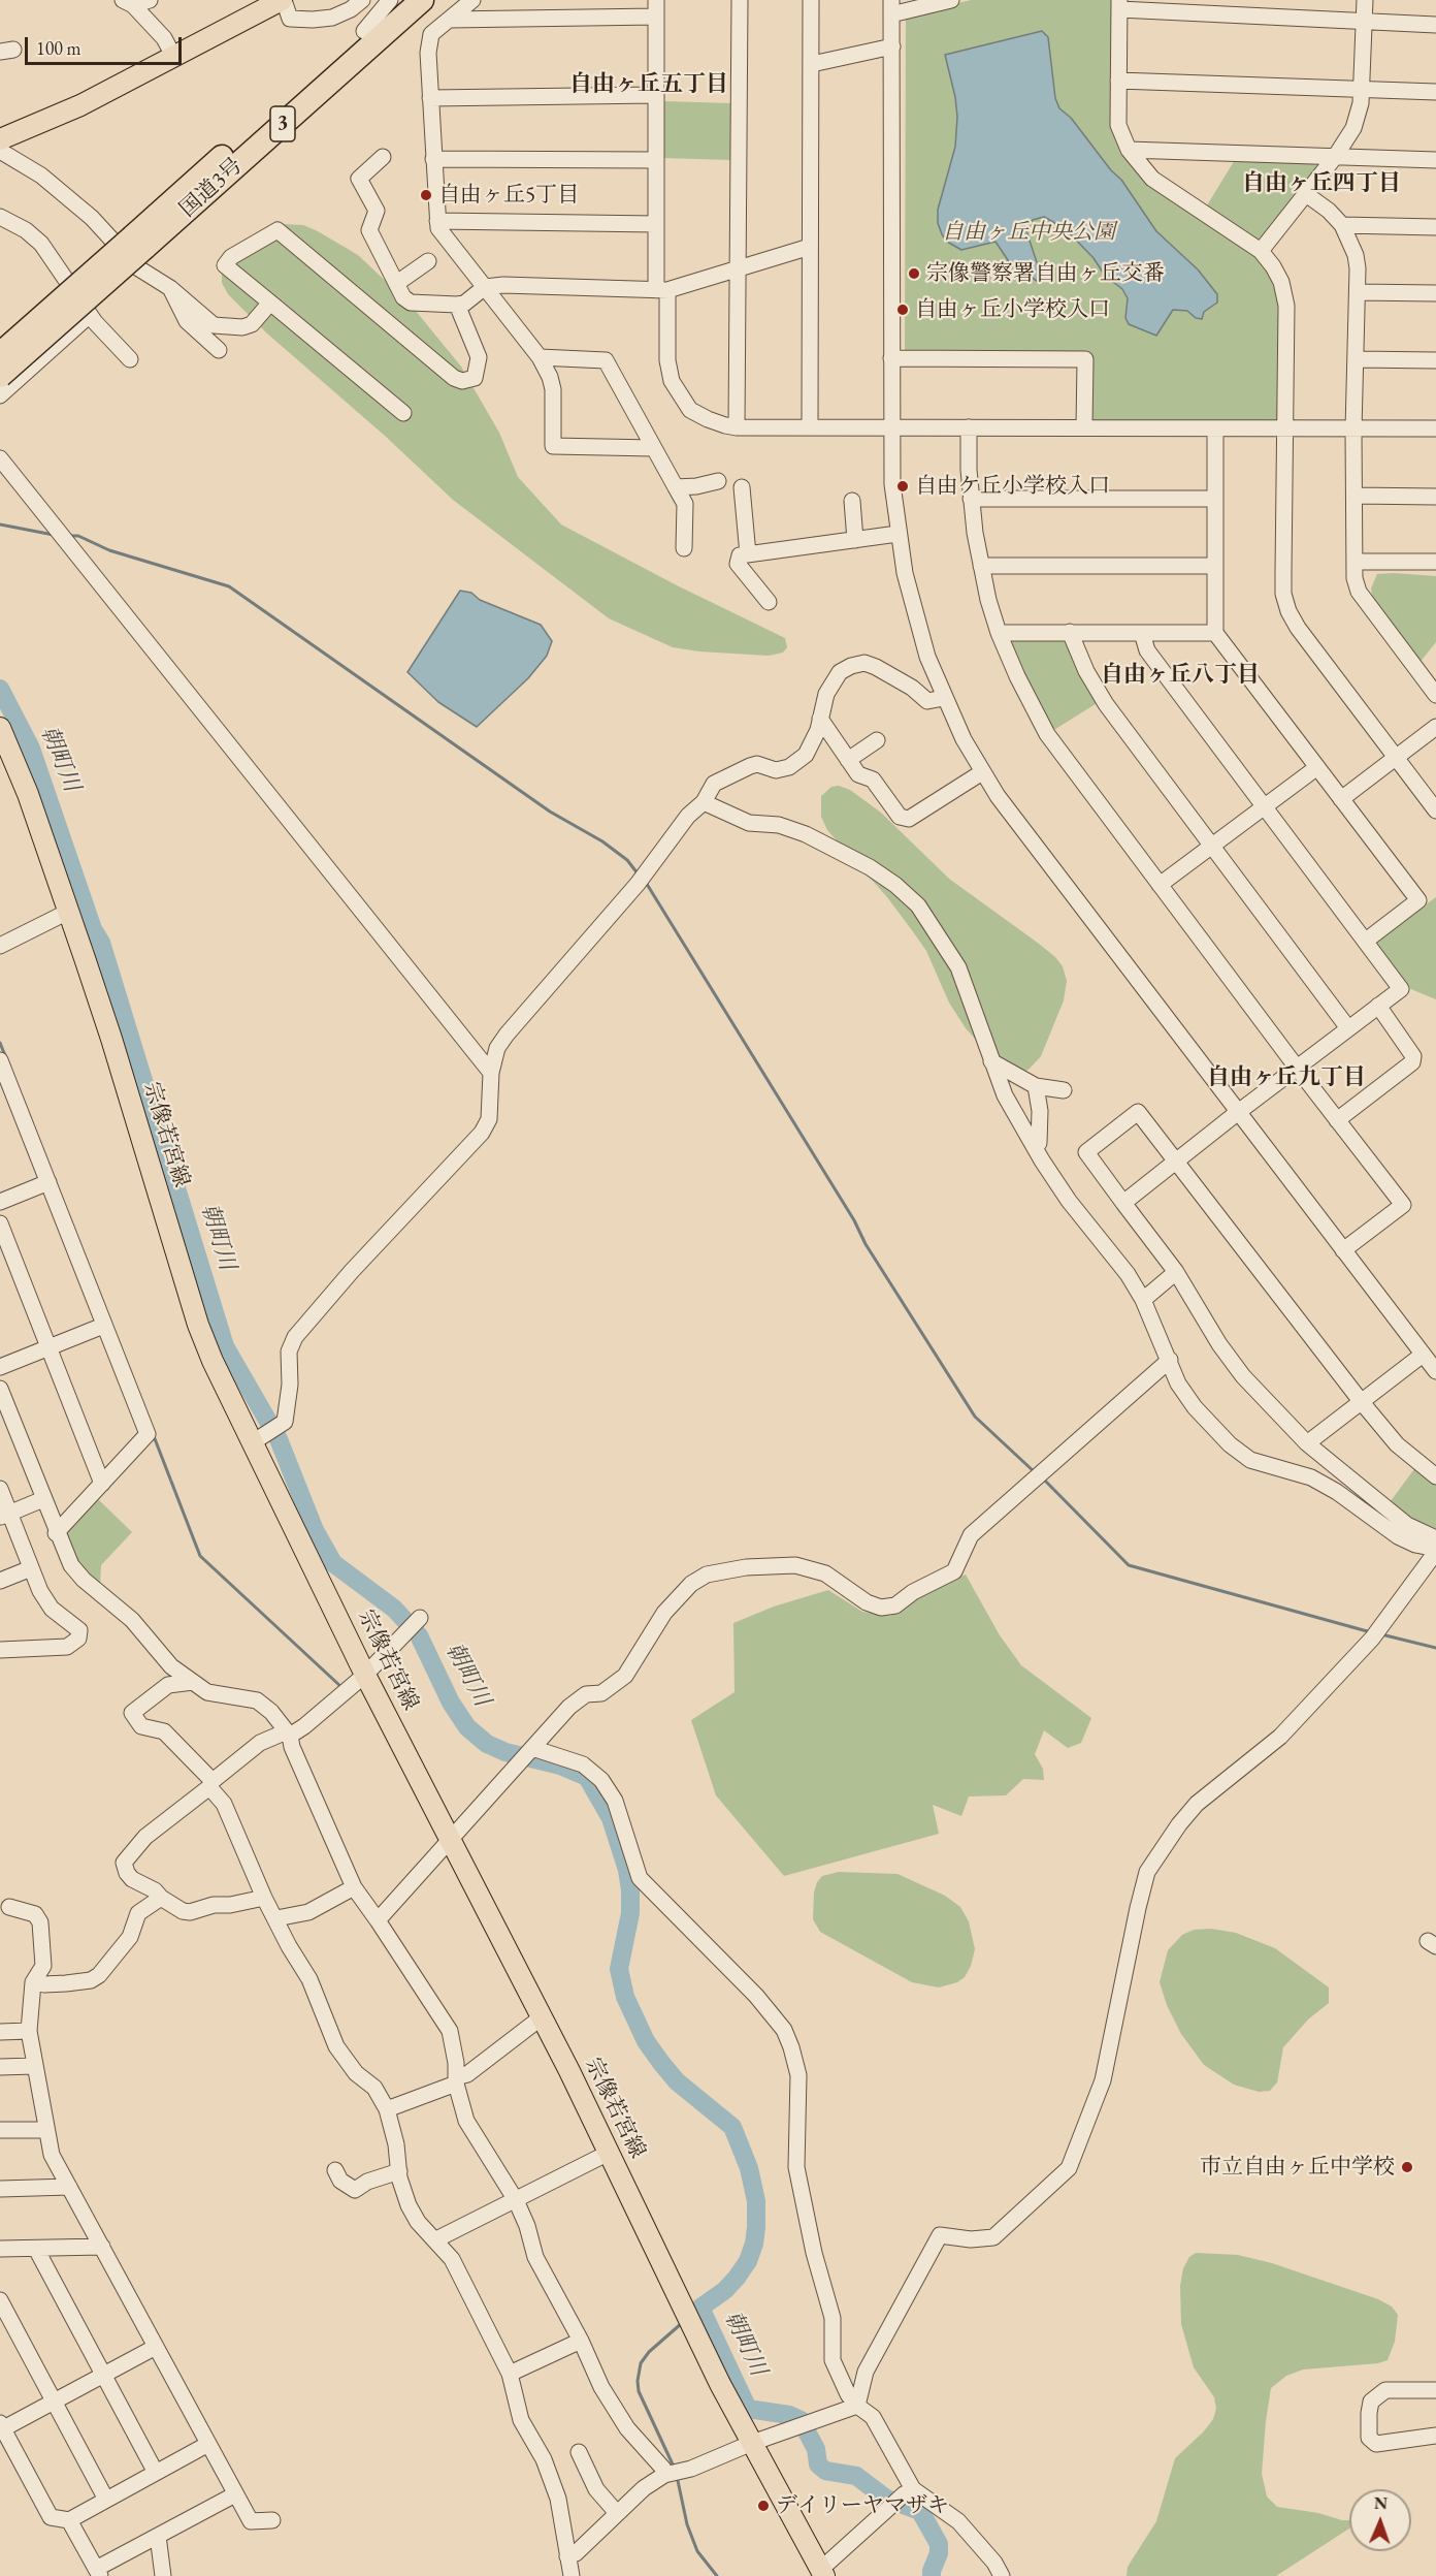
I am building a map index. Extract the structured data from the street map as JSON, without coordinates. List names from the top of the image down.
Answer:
{
  "streets": {
    "highway": ["3", "国道3号"],
    "main road": ["宗像若宮線"]
  },
  "districts": [
    "自由ヶ丘五丁目",
    "自由ヶ丘四丁目",
    "自由ヶ丘八丁目",
    "自由ヶ丘九丁目"
  ],
  "water": ["朝町川"],
  "parks": ["自由ヶ丘中央公園"],
  "places": [
    "自由ヶ丘5丁目",
    "宗像警察署自由ヶ丘交番",
    "自由ヶ丘小学校入口",
    "自由ケ丘小学校入口",
    "市立自由ヶ丘中学校",
    "デイリーヤマザキ"
  ],
  "scale_bar": "100 m",
  "north": "top"
}
